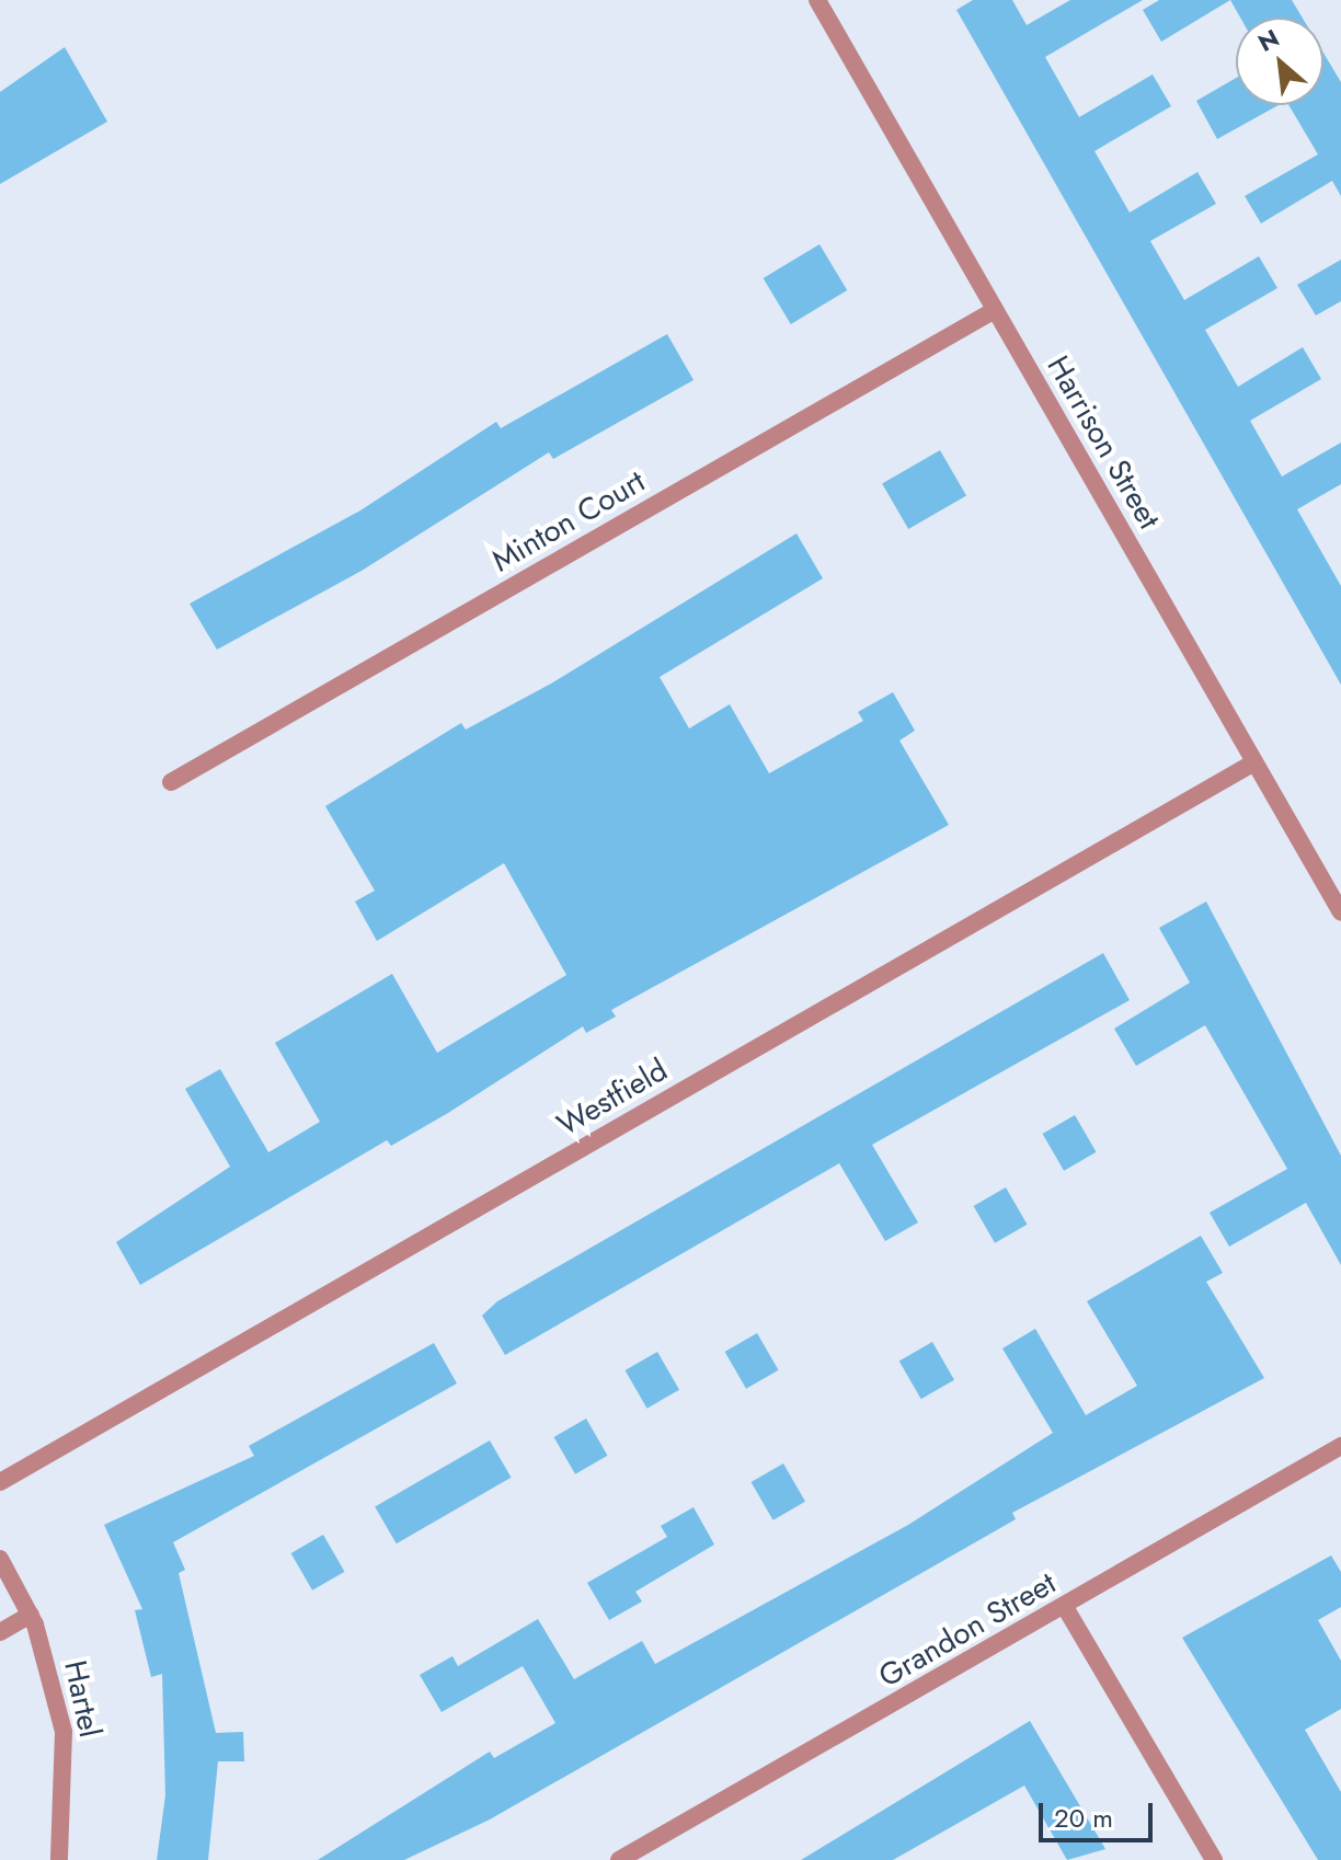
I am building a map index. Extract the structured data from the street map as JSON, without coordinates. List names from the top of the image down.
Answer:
{
  "streets": {
    "street": [
      "Harrison Street",
      "Minton Court",
      "Westfield",
      "Grandon Street",
      "Hartel"
    ]
  },
  "crossings": [
    ["Harrison Street", "Minton Court"],
    ["Harrison Street", "Westfield"]
  ],
  "scale_bar": "20 m",
  "north": "top left"
}
